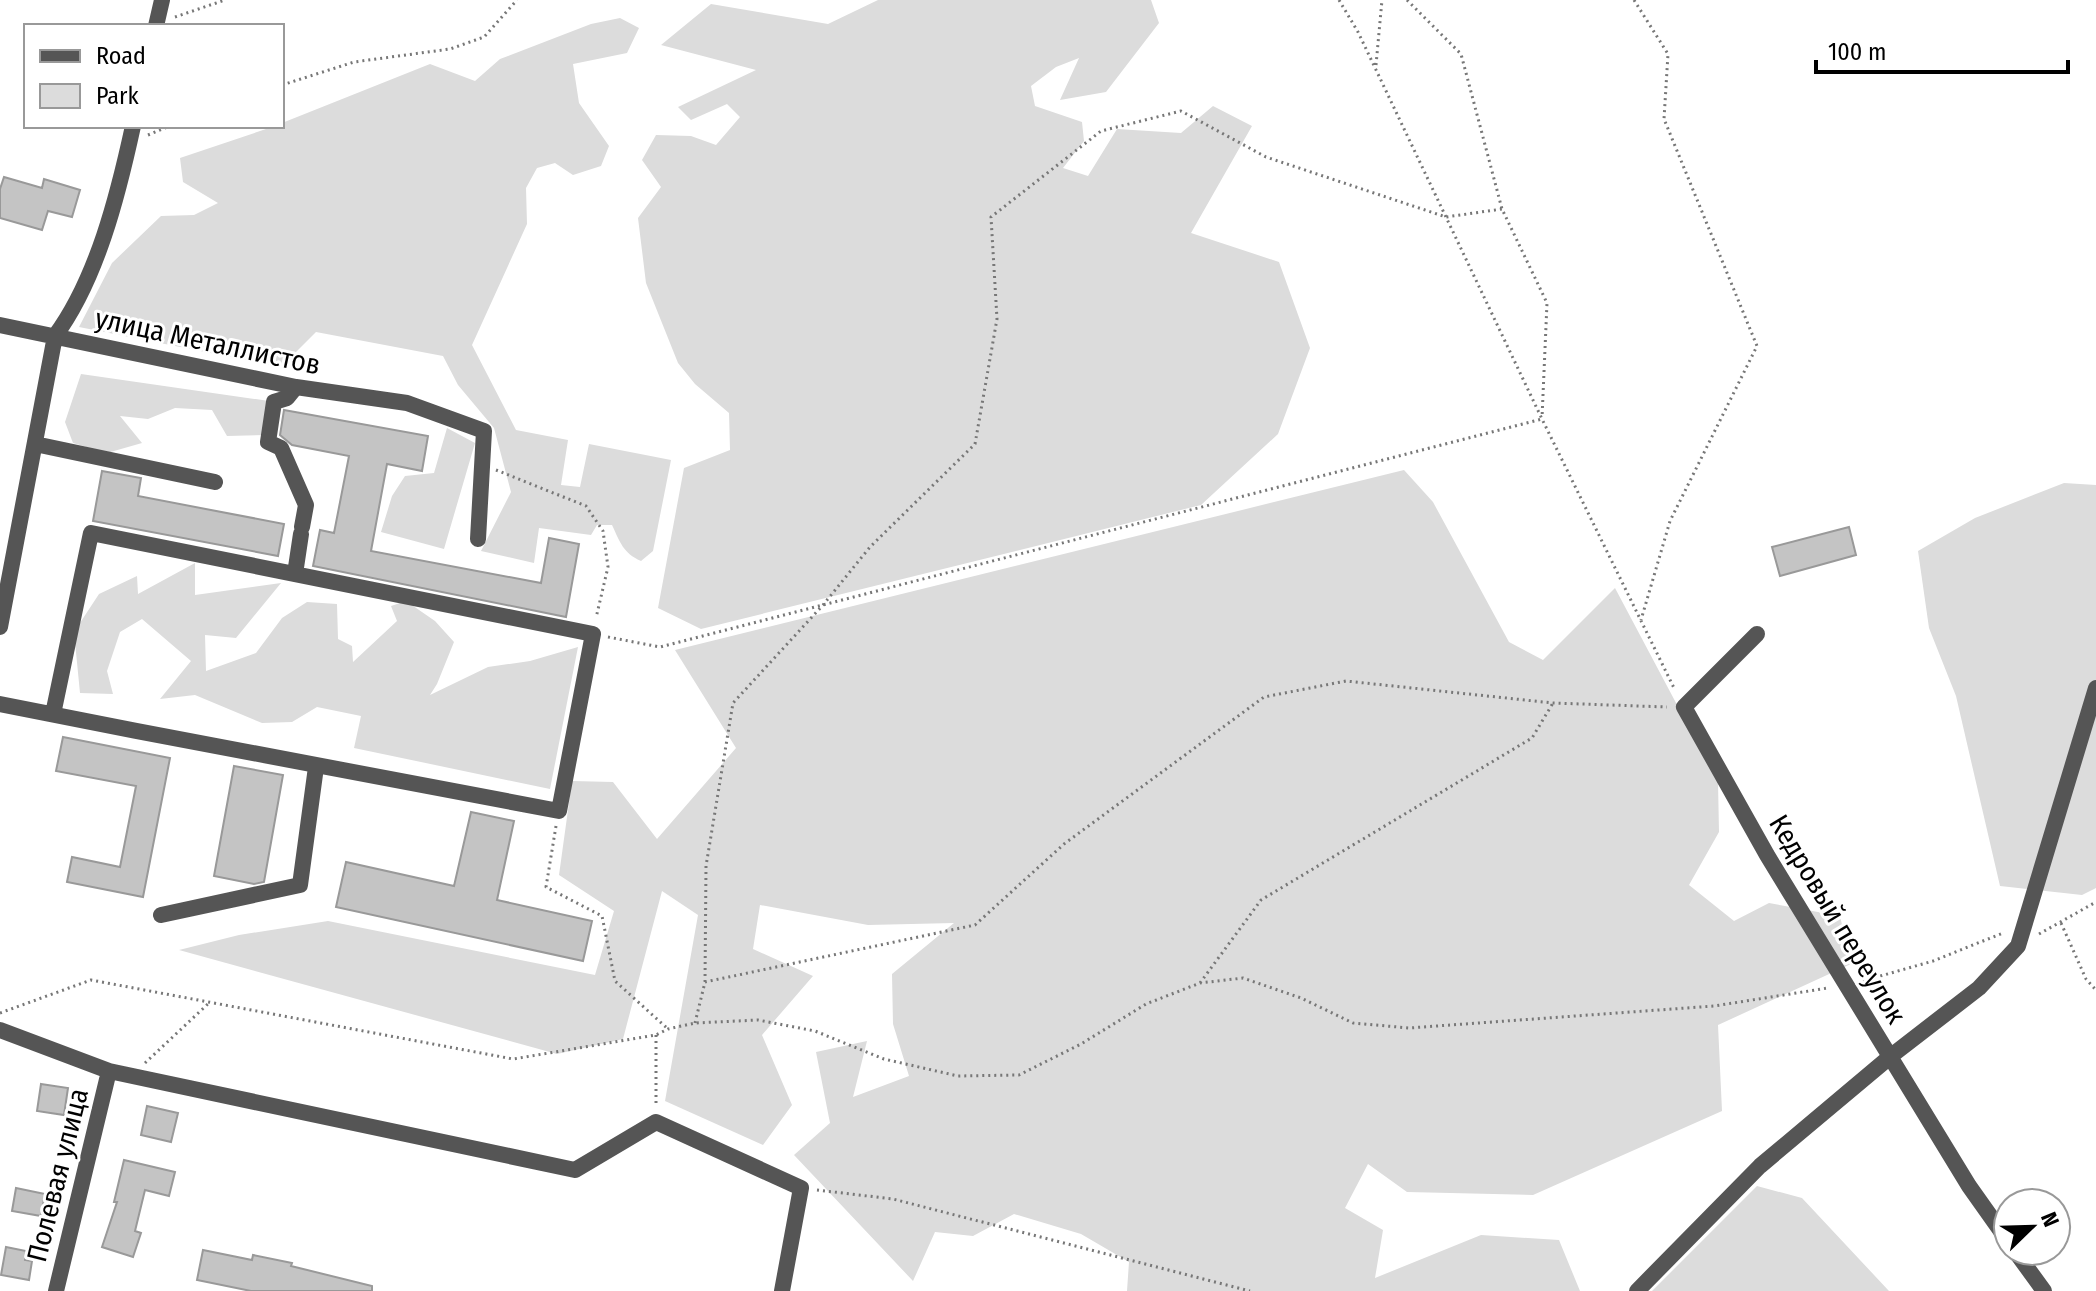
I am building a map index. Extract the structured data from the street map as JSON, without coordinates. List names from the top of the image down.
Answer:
{
  "streets": {
    "street": ["улица Металлистов", "Кедровый переулок", "Полевая улица"]
  },
  "legend": ["Road", "Park"],
  "scale_bar": "100 m",
  "north": "top right"
}
